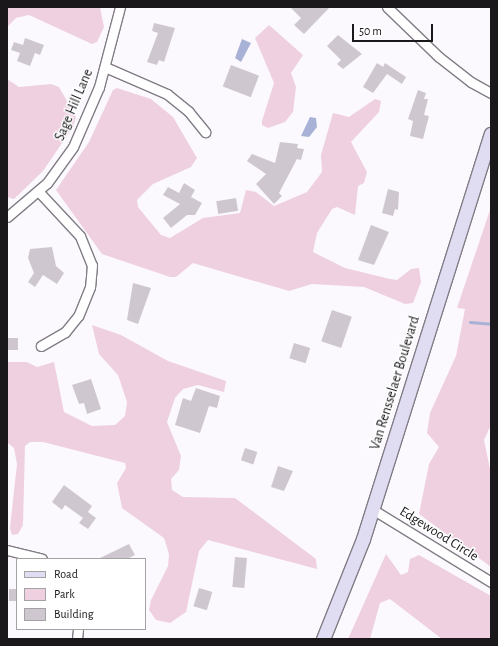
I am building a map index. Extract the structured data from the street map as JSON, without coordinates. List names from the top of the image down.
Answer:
{
  "streets": {
    "main road": ["Van Rensselaer Boulevard"],
    "street": ["Sage Hill Lane", "Edgewood Circle"]
  },
  "crossings": [
    ["Van Rensselaer Boulevard", "Edgewood Circle"]
  ],
  "legend": ["Road", "Park", "Building"],
  "scale_bar": "50 m"
}
